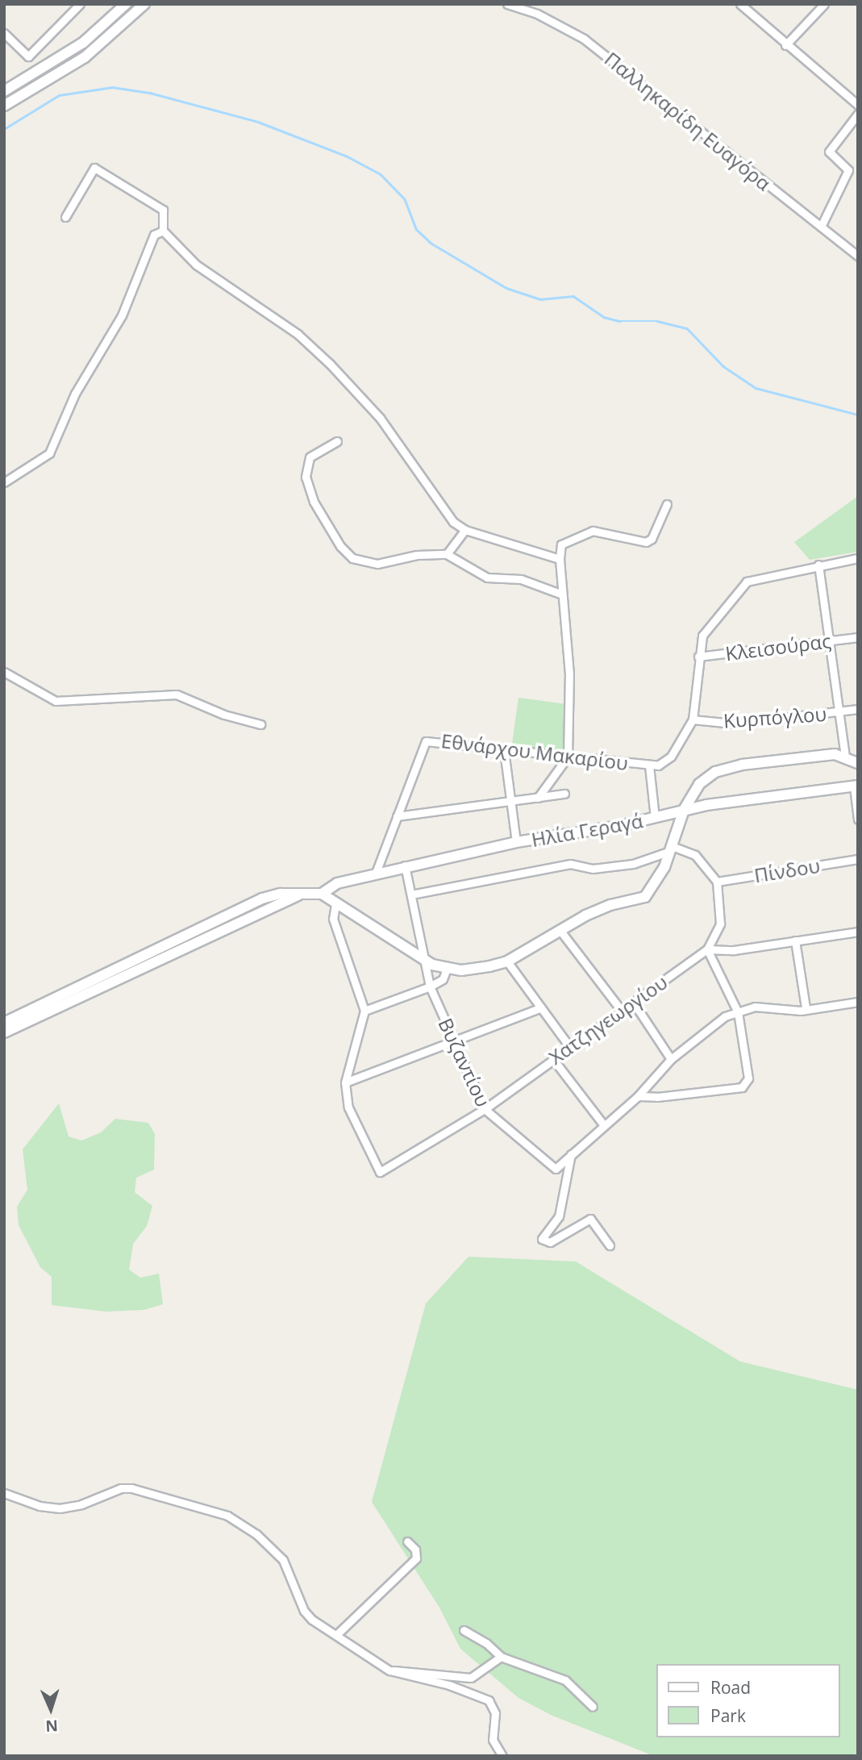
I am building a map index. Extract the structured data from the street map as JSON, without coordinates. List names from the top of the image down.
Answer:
{
  "streets": {
    "street": [
      "Παλληκαρίδη Ευαγόρα",
      "Κλεισούρας",
      "Κυρπόγλου",
      "Εθνάρχου Μακαρίου",
      "Ηλία Γεραγά",
      "Πίνδου",
      "Χατζηγεωργίου",
      "Βυζαντίου"
    ]
  },
  "crossings": [
    ["Εθνάρχου Μακαρίου", "Ηλία Γεραγά"],
    ["Ηλία Γεραγά", "Βυζαντίου"],
    ["Χατζηγεωργίου", "Βυζαντίου"]
  ],
  "legend": ["Road", "Park"],
  "north": "bottom"
}
